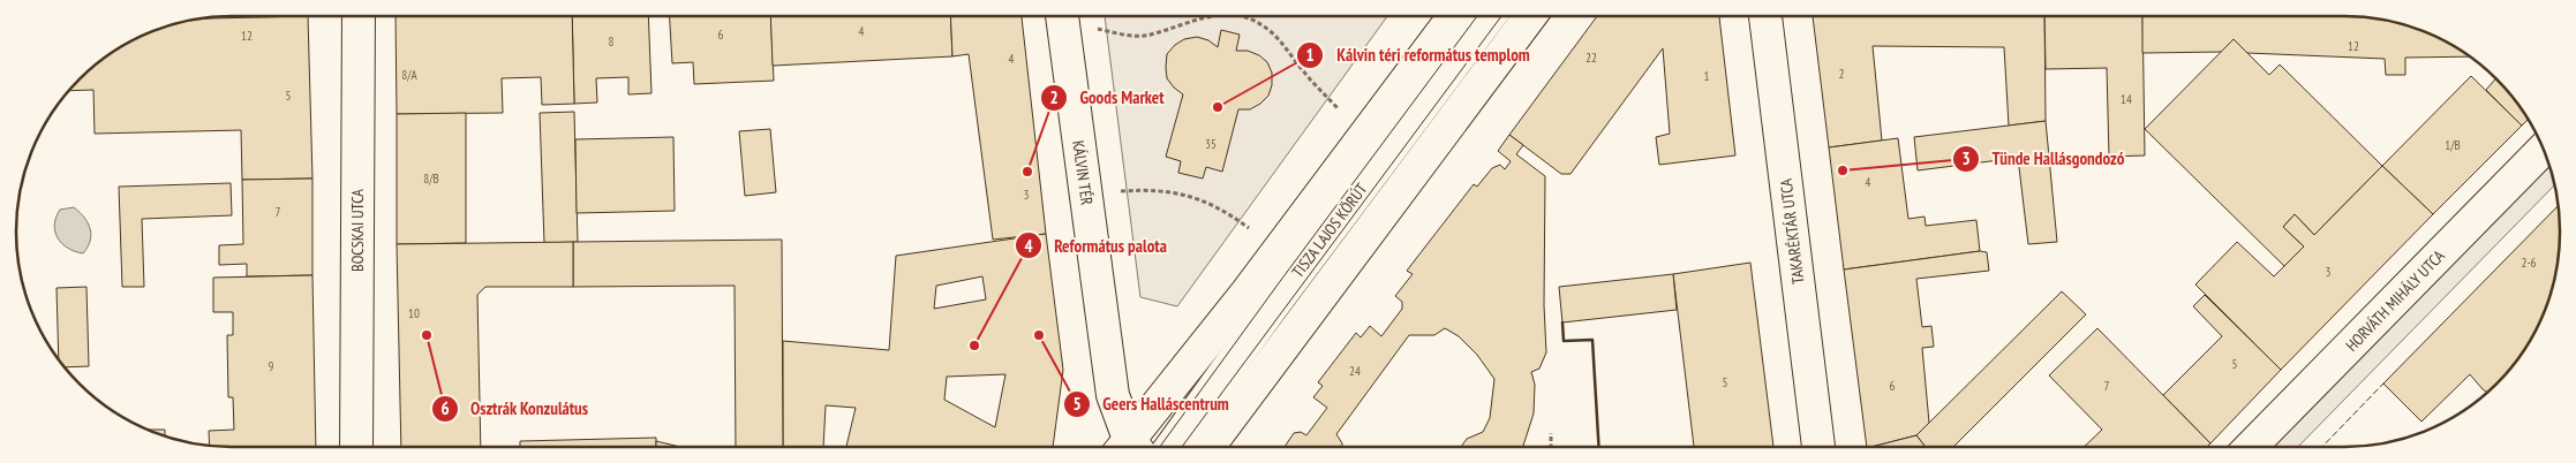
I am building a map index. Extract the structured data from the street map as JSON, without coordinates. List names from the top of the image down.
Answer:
{
  "streets": {
    "street": [
      "KÁLVIN TÉR",
      "BOCSKAI UTCA",
      "TISZA LAJOS KÖRÚT",
      "TAKARÉKTÁR UTCA",
      "HORVÁTH MIHÁLY UTCA"
    ]
  },
  "places": [
    "Kálvin téri református templom",
    "Tünde Hallásgondozó",
    "Goods Market",
    "Osztrák Konzulátus",
    "Geers Halláscentrum",
    "Református palota"
  ],
  "house_numbers": [
    "4",
    "6",
    "12",
    "8",
    "12",
    "22",
    "4",
    "2",
    "8/A",
    "1",
    "5",
    "14",
    "35",
    "1/B",
    "8/B",
    "4",
    "3",
    "7",
    "2-6",
    "3",
    "10",
    "5",
    "9",
    "24",
    "5",
    "6",
    "7"
  ]
}
